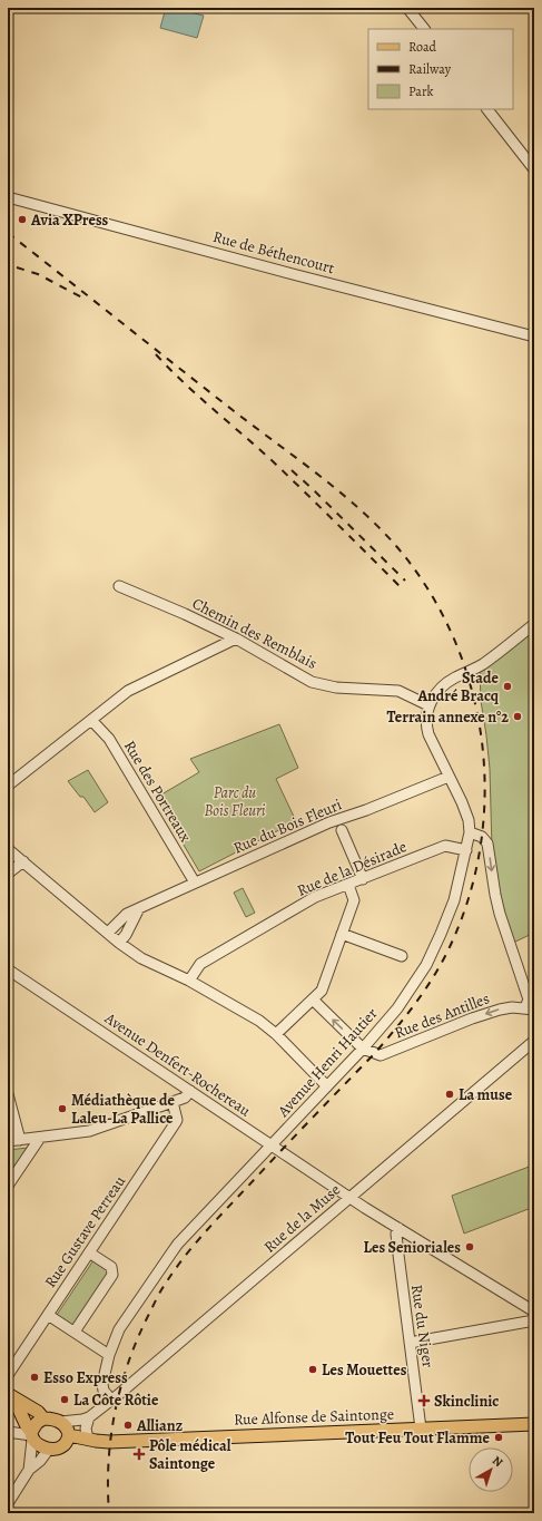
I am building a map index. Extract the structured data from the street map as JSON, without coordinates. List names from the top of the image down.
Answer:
{
  "streets": {
    "main road": ["Rue Alfonse de Saintonge"],
    "street": [
      "Rue de Béthencourt",
      "Chemin des Remblais",
      "Rue des Portreaux",
      "Rue du Bois Fleuri",
      "Rue de la Désirade",
      "Rue des Antilles",
      "Avenue Henri Hautier",
      "Avenue Denfert-Rochereau",
      "Rue de la Muse",
      "Rue Gustave Perreau",
      "Rue du Niger"
    ]
  },
  "crossings": [
    ["Chemin des Remblais", "Avenue Henri Hautier"],
    ["Rue des Portreaux", "Rue du Bois Fleuri"],
    ["Rue du Bois Fleuri", "Avenue Henri Hautier"],
    ["Rue de la Désirade", "Avenue Henri Hautier"],
    ["Rue des Antilles", "Avenue Henri Hautier"],
    ["Avenue Henri Hautier", "Avenue Denfert-Rochereau"],
    ["Avenue Henri Hautier", "Rue de la Muse"],
    ["Avenue Denfert-Rochereau", "Rue de la Muse"],
    ["Avenue Denfert-Rochereau", "Rue du Niger"],
    ["Rue de la Muse", "Rue Alfonse de Saintonge"],
    ["Rue du Niger", "Rue Alfonse de Saintonge"]
  ],
  "one_way": ["Rue des Antilles"],
  "parks": ["Parc du Bois Fleuri"],
  "places": {
    "other": [
      "Avia XPress",
      "Stade André Bracq",
      "Terrain annexe n°2",
      "La muse",
      "Médiathèque de Laleu-La Pallice",
      "Les Senioriales",
      "Les Mouettes",
      "Esso Express",
      "La Côte Rôtie",
      "Allianz",
      "Tout Feu Tout Flamme"
    ],
    "health": ["Skinclinic", "Pôle médical Saintonge"]
  },
  "legend": ["Road", "Railway", "Park"],
  "north": "top right"
}
